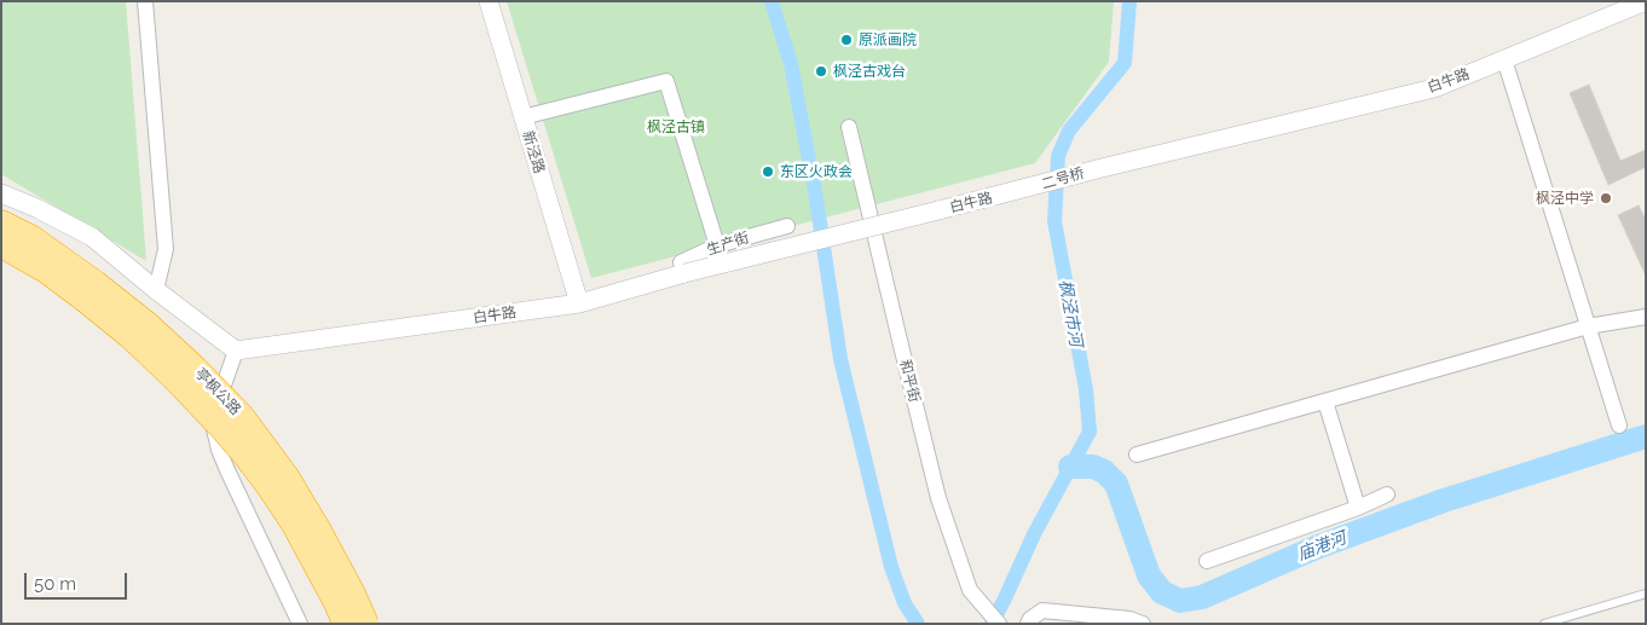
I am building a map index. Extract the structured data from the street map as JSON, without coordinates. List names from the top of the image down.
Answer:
{
  "streets": {
    "highway": ["亭枫公路"],
    "street": [
      "白牛路",
      "新泾路",
      "二号桥",
      "生产街",
      "和平街"
    ]
  },
  "crossings": [
    ["白牛路", "新泾路"],
    ["白牛路", "二号桥"],
    ["白牛路", "生产街"]
  ],
  "water": ["枫泾市河", "庙港河"],
  "parks": ["枫泾古镇"],
  "places": [
    "原派画院",
    "枫泾古戏台",
    "东区火政会",
    "枫泾中学"
  ],
  "scale_bar": "50 m"
}
